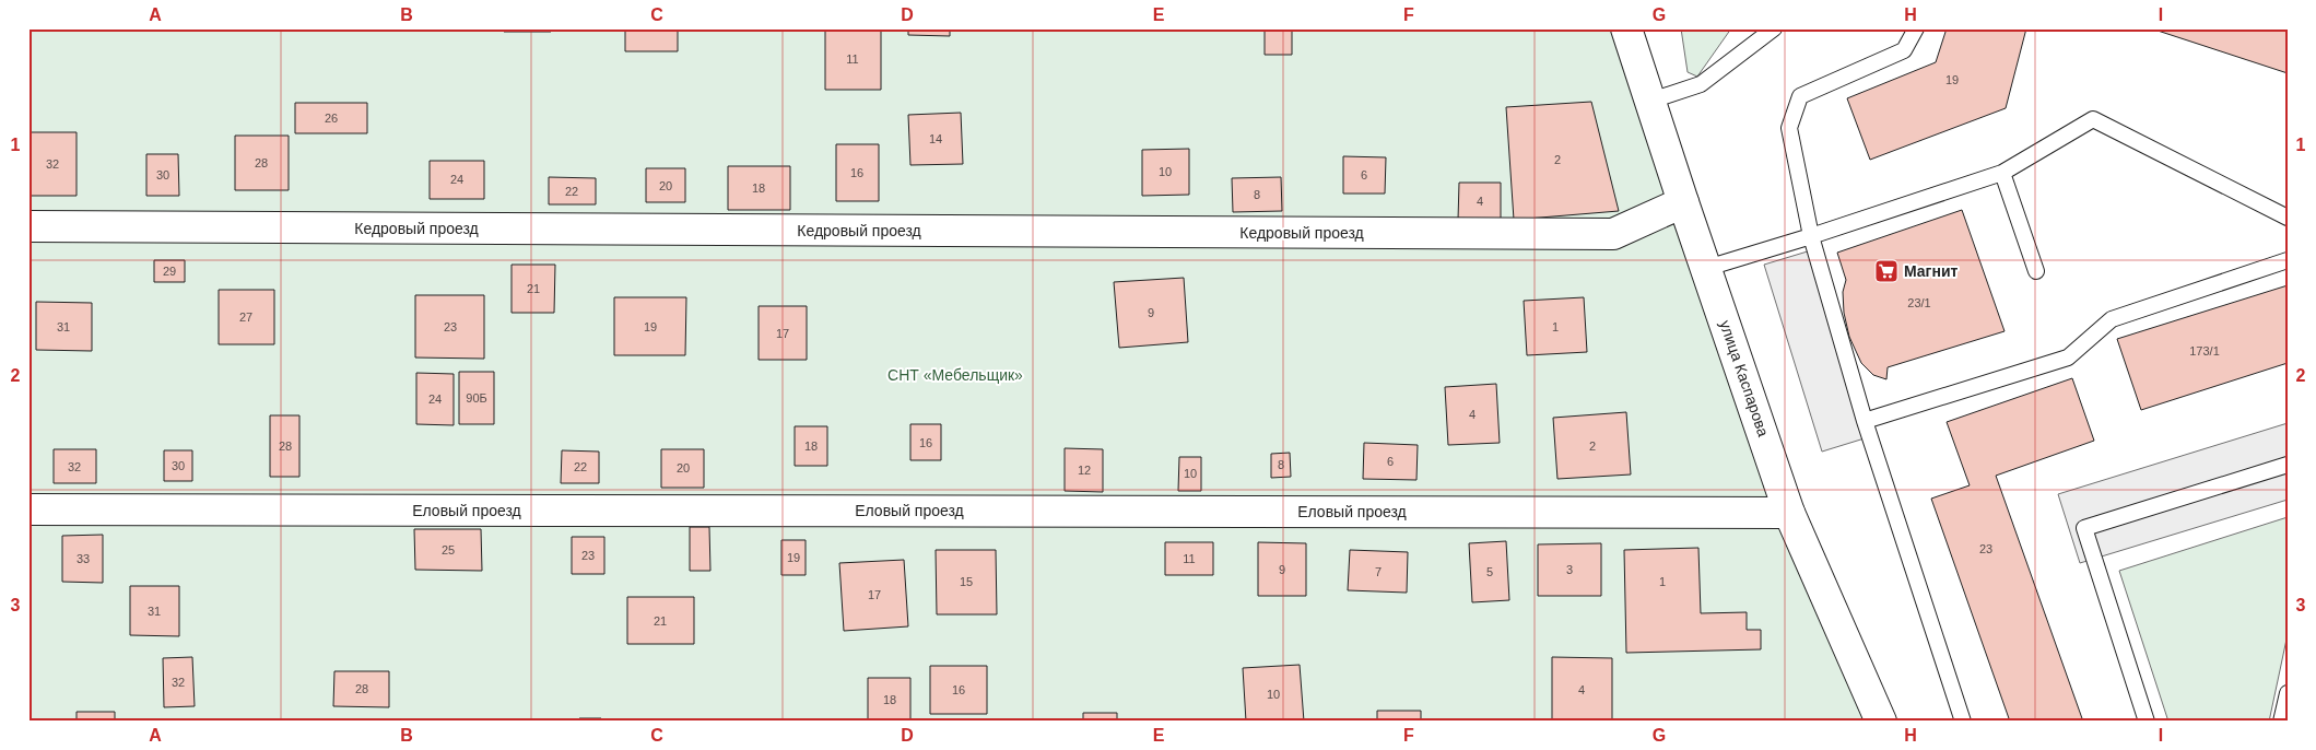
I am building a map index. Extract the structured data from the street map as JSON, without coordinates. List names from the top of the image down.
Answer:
{
  "streets": {
    "street": ["Кедровый проезд", "улица Каспарова", "Еловый проезд"]
  },
  "crossings": [
    ["Кедровый проезд", "улица Каспарова"],
    ["улица Каспарова", "Еловый проезд"]
  ],
  "parks": ["СНТ «Мебельщик»"],
  "places": {
    "supermarket": ["Магнит"]
  },
  "house_numbers": [
    "11",
    "19",
    "26",
    "14",
    "2",
    "28",
    "32",
    "10",
    "16",
    "30",
    "6",
    "24",
    "20",
    "18",
    "22",
    "8",
    "4",
    "29",
    "21",
    "23/1",
    "9",
    "27",
    "31",
    "23",
    "19",
    "1",
    "17",
    "173/1",
    "90Б",
    "24",
    "4",
    "16",
    "28",
    "18",
    "2",
    "6",
    "8",
    "30",
    "32",
    "22",
    "20",
    "12",
    "10",
    "23",
    "25",
    "23",
    "19",
    "33",
    "11",
    "9",
    "3",
    "7",
    "5",
    "15",
    "1",
    "17",
    "31",
    "21",
    "32",
    "28",
    "16",
    "4",
    "10",
    "18"
  ],
  "grid": {
    "columns": [
      "A",
      "B",
      "C",
      "D",
      "E",
      "F",
      "G",
      "H",
      "I"
    ],
    "rows": ["1", "2", "3"]
  }
}
